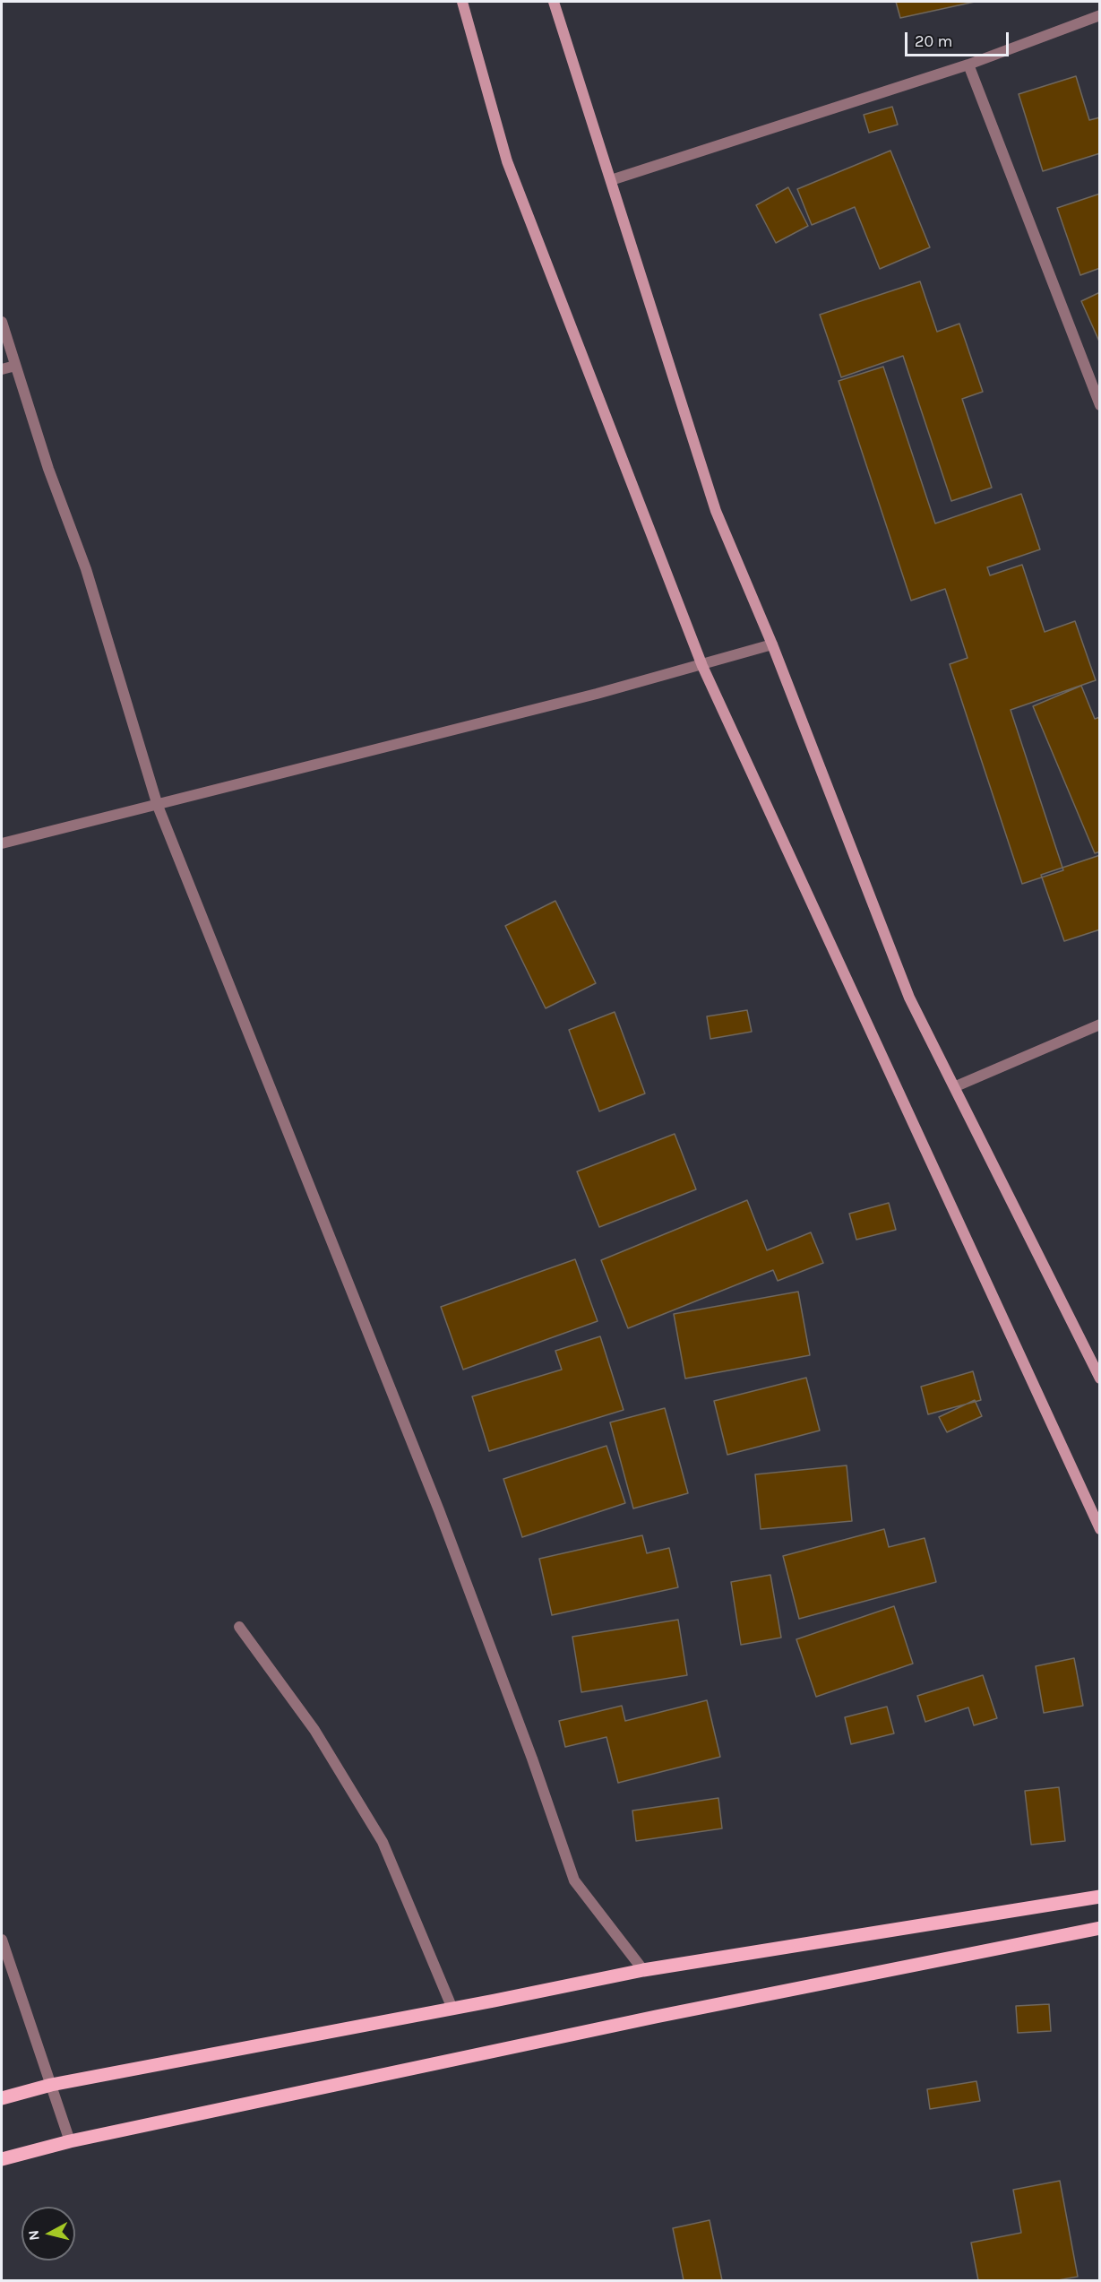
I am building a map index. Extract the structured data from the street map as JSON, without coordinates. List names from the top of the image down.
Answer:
{
  "scale_bar": "20 m",
  "north": "left"
}
